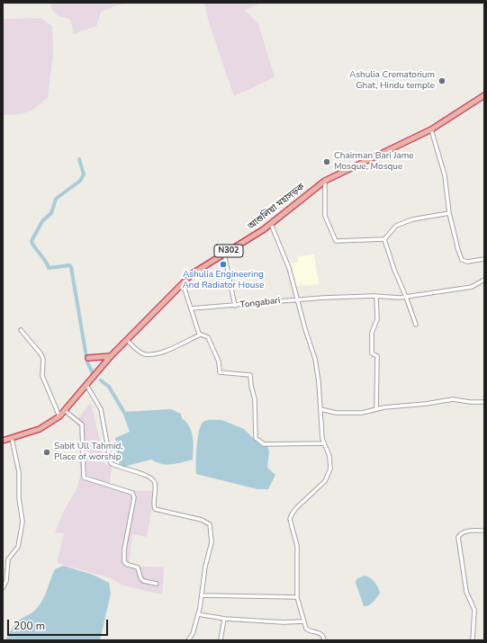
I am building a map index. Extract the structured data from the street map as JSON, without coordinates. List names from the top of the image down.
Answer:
{
  "streets": {
    "highway": ["আশুলিয়া মহাসড়ক", "N302"],
    "street": ["Tongabari"]
  },
  "crossings": [
    ["আশুলিয়া মহাসড়ক", "Tongabari"]
  ],
  "places": [
    "Ashulia Crematorium Ghat, Hindu temple",
    "Chairman Bari Jame Mosque, Mosque",
    "Ashulia Engineering And Radiator House",
    "Sabit Ull Tahmid, Place of worship"
  ],
  "scale_bar": "200 m"
}
